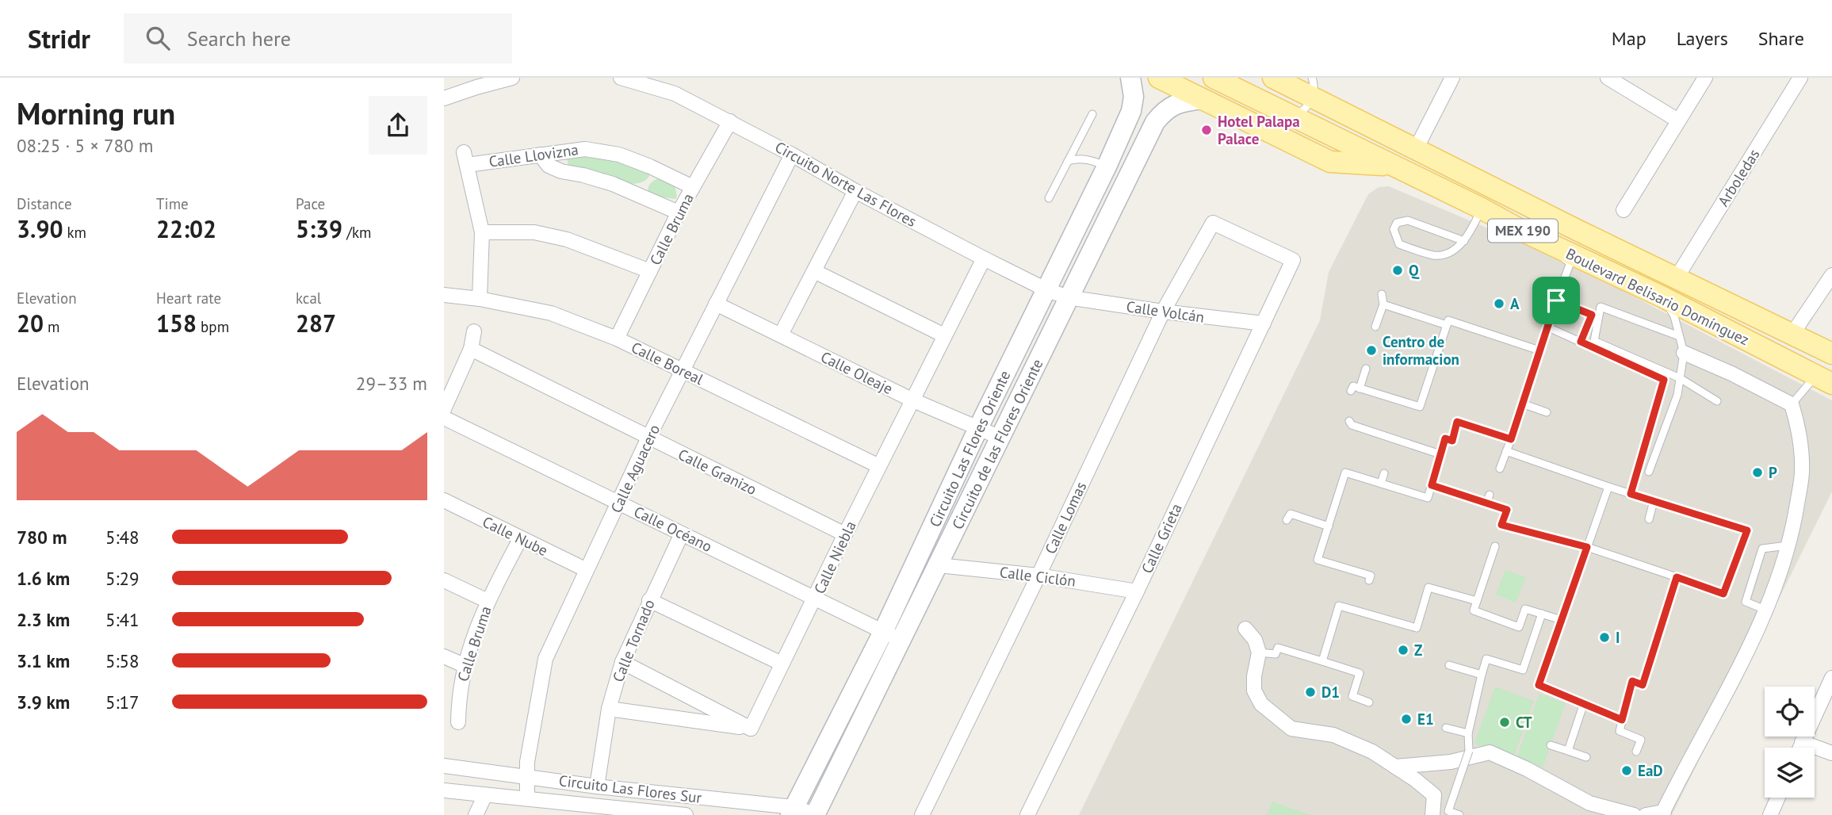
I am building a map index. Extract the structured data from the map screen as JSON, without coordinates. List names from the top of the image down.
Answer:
{
  "streets": {
    "main road": [
      "MEX 190",
      "Boulevard Belisario Domínguez",
      "Circuito de las Flores Oriente",
      "Circuito Las Flores Oriente"
    ],
    "street": [
      "Calle Llovizna",
      "Arboledas",
      "Circuito Norte Las Flores",
      "Calle Bruma",
      "Calle Volcán",
      "Calle Boreal",
      "Calle Oleaje",
      "Calle Aguacero",
      "Calle Granizo",
      "Calle Lomas",
      "Calle Océano",
      "Calle Nube",
      "Calle Grieta",
      "Calle Niebla",
      "Calle Ciclón",
      "Calle Tornado",
      "Circuito Las Flores Sur"
    ]
  },
  "crossings": [
    ["Calle Llovizna", "Calle Bruma"],
    ["Arboledas", "Boulevard Belisario Domínguez"],
    ["Circuito Norte Las Flores", "Calle Bruma"],
    ["Circuito Norte Las Flores", "Calle Volcán"],
    ["Circuito Norte Las Flores", "Circuito de las Flores Oriente"],
    ["Circuito Norte Las Flores", "Circuito Las Flores Oriente"],
    ["Circuito Norte Las Flores", "Calle Aguacero"],
    ["Circuito Norte Las Flores", "Calle Niebla"],
    ["Calle Bruma", "Calle Boreal"],
    ["Calle Bruma", "Calle Nube"],
    ["Calle Volcán", "Circuito de las Flores Oriente"],
    ["Calle Volcán", "Calle Lomas"],
    ["Calle Volcán", "Calle Grieta"],
    ["Calle Boreal", "Calle Aguacero"],
    ["Calle Boreal", "Calle Niebla"],
    ["Calle Oleaje", "Circuito de las Flores Oriente"],
    ["Calle Oleaje", "Circuito Las Flores Oriente"],
    ["Calle Oleaje", "Calle Aguacero"],
    ["Calle Oleaje", "Calle Niebla"],
    ["Circuito de las Flores Oriente", "Calle Océano"],
    ["Circuito de las Flores Oriente", "Calle Ciclón"],
    ["Circuito de las Flores Oriente", "Circuito Las Flores Sur"],
    ["Circuito Las Flores Oriente", "Calle Océano"],
    ["Circuito Las Flores Oriente", "Circuito Las Flores Sur"],
    ["Calle Aguacero", "Calle Granizo"],
    ["Calle Aguacero", "Calle Océano"],
    ["Calle Aguacero", "Calle Nube"],
    ["Calle Aguacero", "Circuito Las Flores Sur"],
    ["Calle Granizo", "Calle Niebla"],
    ["Calle Lomas", "Calle Grieta"],
    ["Calle Lomas", "Calle Ciclón"],
    ["Calle Océano", "Calle Niebla"],
    ["Calle Océano", "Calle Tornado"],
    ["Calle Grieta", "Calle Ciclón"],
    ["Calle Tornado", "Circuito Las Flores Sur"]
  ],
  "places": [
    "Hotel Palapa Palace",
    "Q",
    "A",
    "Centro de informacion",
    "P",
    "I",
    "Z",
    "D1",
    "E1",
    "CT",
    "EaD"
  ],
  "page": {
    "header": "Stridr",
    "search": "Search here",
    "nav": ["Map", "Layers", "Share"],
    "heading": ["Morning run", "08:25 · 5 × 780 m"],
    "stats": [
      ["Distance", "3.90 km"],
      ["Time", "22:02"],
      ["Pace", "5:39 /km"],
      ["Elevation", "20 m"],
      ["Heart rate", "158 bpm"],
      ["kcal", "287"]
    ],
    "chart": ["Elevation", "29–33 m"],
    "list": [
      {
        "name": "780 m",
        "note": "5:48"
      },
      {
        "name": "1.6 km",
        "note": "5:29"
      },
      {
        "name": "2.3 km",
        "note": "5:41"
      },
      {
        "name": "3.1 km",
        "note": "5:58"
      },
      {
        "name": "3.9 km",
        "note": "5:17"
      }
    ]
  }
}
